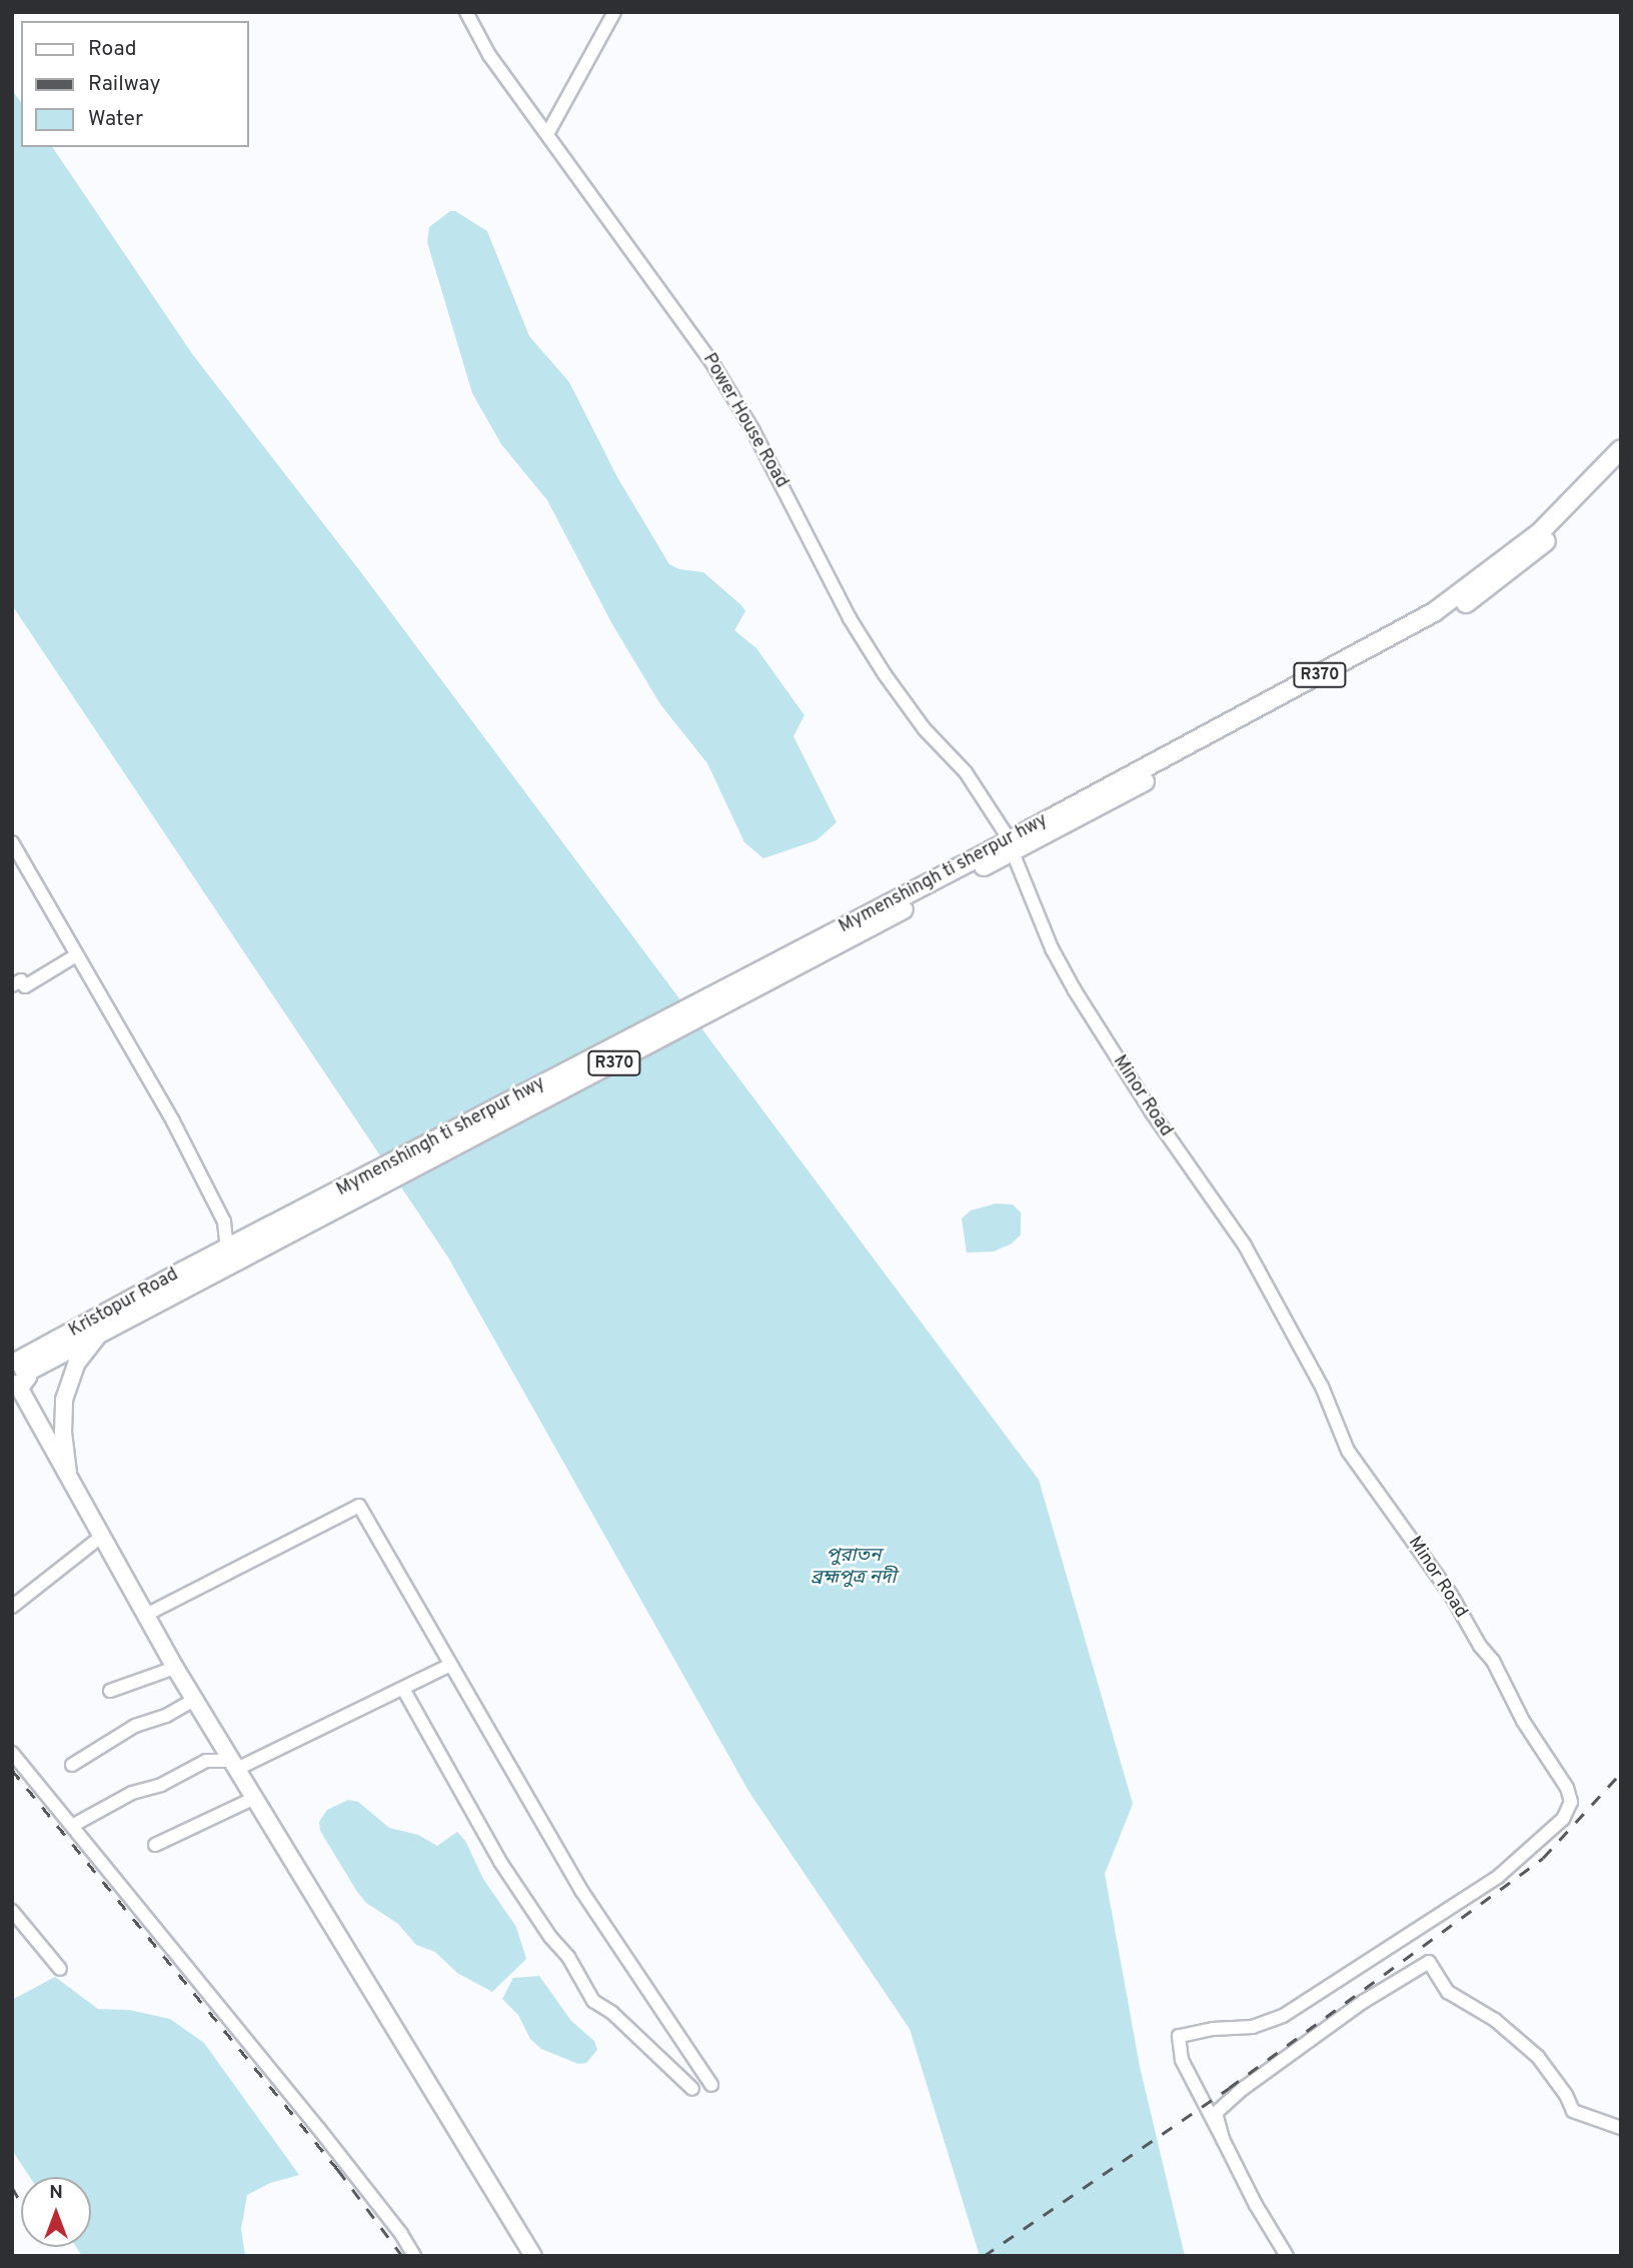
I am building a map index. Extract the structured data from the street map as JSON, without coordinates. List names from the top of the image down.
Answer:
{
  "streets": {
    "main road": ["R370", "Mymenshingh ti sherpur hwy", "Kristopur Road"],
    "street": ["Power House Road", "Minor Road"]
  },
  "crossings": [
    ["Power House Road", "Mymenshingh ti sherpur hwy"],
    ["Power House Road", "Minor Road"],
    ["Mymenshingh ti sherpur hwy", "Minor Road"],
    ["Mymenshingh ti sherpur hwy", "Kristopur Road"]
  ],
  "water": ["পুরাতন ব্রহ্মপুত্র নদী"],
  "legend": ["Road", "Railway", "Water"],
  "north": "top"
}
